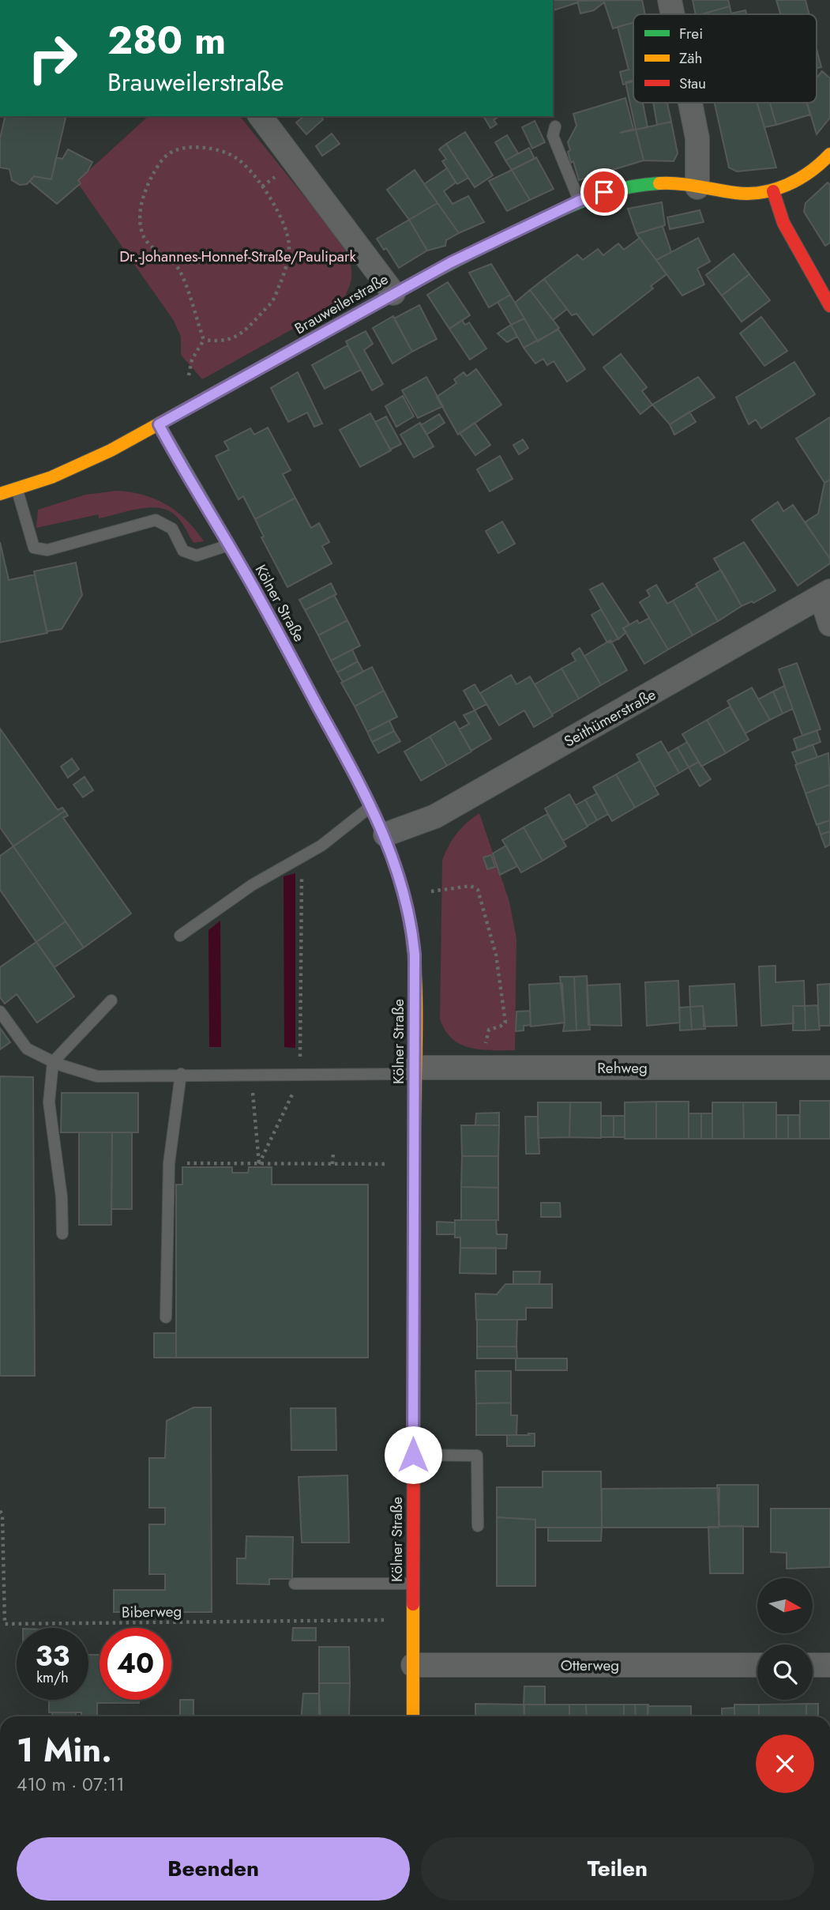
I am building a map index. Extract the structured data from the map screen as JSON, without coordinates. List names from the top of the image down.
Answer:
{
  "streets": {
    "street": [
      "Brauweilerstraße",
      "Kölner Straße",
      "Seithümerstraße",
      "Rehweg",
      "Otterweg"
    ],
    "path": ["Biberweg"]
  },
  "crossings": [
    ["Brauweilerstraße", "Kölner Straße"],
    ["Kölner Straße", "Seithümerstraße"],
    ["Kölner Straße", "Rehweg"],
    ["Kölner Straße", "Biberweg"],
    ["Kölner Straße", "Otterweg"]
  ],
  "parks": ["Dr.-Johannes-Honnef-Straße/Paulipark"],
  "legend": ["Frei", "Zäh", "Stau"],
  "north": "right",
  "page": {
    "turn": ["280 m", "Brauweilerstraße"],
    "speed": "33 km/h",
    "limit": "40",
    "heading": ["1 Min.", "410 m · 07:11"],
    "buttons": ["Beenden", "Teilen"]
  }
}
